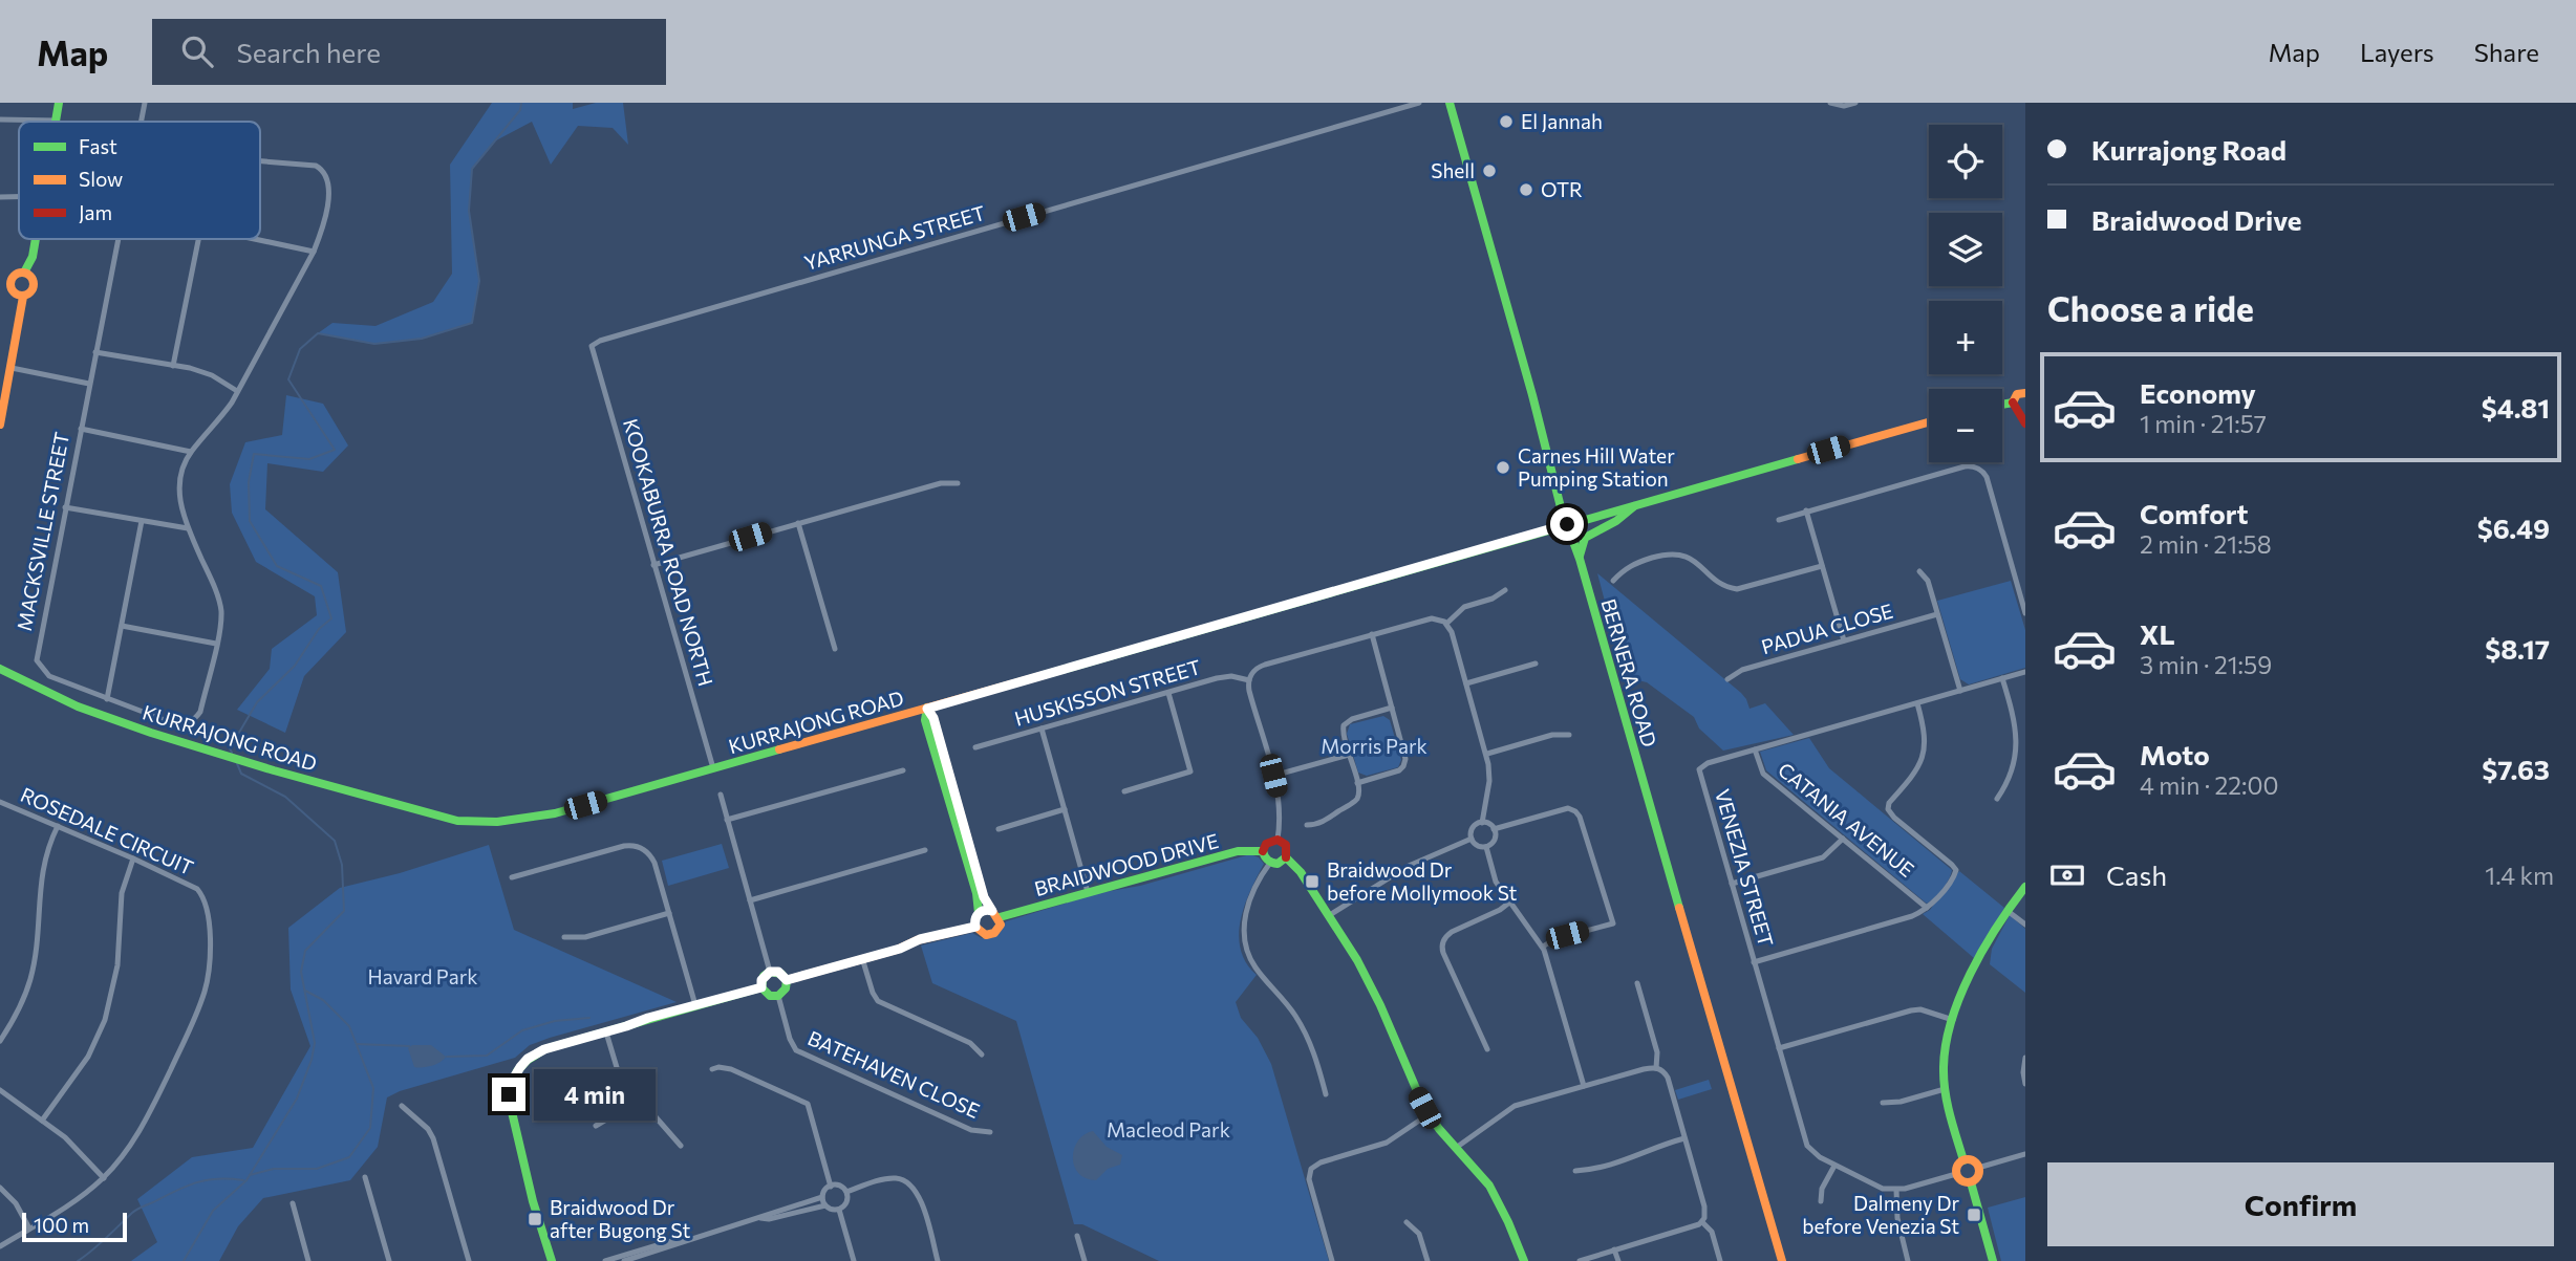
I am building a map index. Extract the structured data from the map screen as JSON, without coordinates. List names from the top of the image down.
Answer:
{
  "streets": {
    "main road": ["BERNERA ROAD", "KURRAJONG ROAD", "BRAIDWOOD DRIVE"],
    "street": [
      "YARRUNGA STREET",
      "MACKSVILLE STREET",
      "KOOKABURRA ROAD NORTH",
      "PADUA CLOSE",
      "HUSKISSON STREET",
      "CATANIA AVENUE",
      "ROSEDALE CIRCUIT",
      "VENEZIA STREET",
      "BATEHAVEN CLOSE"
    ]
  },
  "crossings": [
    ["YARRUNGA STREET", "KOOKABURRA ROAD NORTH"],
    ["KOOKABURRA ROAD NORTH", "KURRAJONG ROAD"],
    ["BERNERA ROAD", "KURRAJONG ROAD"],
    ["CATANIA AVENUE", "VENEZIA STREET"]
  ],
  "parks": ["Morris Park", "Havard Park", "Macleod Park"],
  "places": {
    "other": [
      "El Jannah",
      "Shell",
      "OTR",
      "Carnes Hill Water Pumping Station"
    ],
    "transit": ["Braidwood Dr before Mollymook St", "Dalmeny Dr before Venezia St", "Braidwood Dr after Bugong St"]
  },
  "legend": ["Fast", "Slow", "Jam"],
  "scale_bar": "100 m",
  "page": {
    "header": "Map",
    "search": "Search here",
    "nav": ["Map", "Layers", "Share"],
    "banner": ["Kurrajong Road", "Braidwood Drive"],
    "map_buttons": ["+", "−"],
    "heading": "Choose a ride",
    "list": [
      {
        "name": "Economy",
        "note": "1 min · 21:57",
        "value": "$4.81"
      },
      {
        "name": "Comfort",
        "note": "2 min · 21:58",
        "value": "$6.49"
      },
      {
        "name": "XL",
        "note": "3 min · 21:59",
        "value": "$8.17"
      },
      {
        "name": "Moto",
        "note": "4 min · 22:00",
        "value": "$7.63"
      }
    ],
    "pay": ["Cash", "1.4 km"],
    "bubble": "4 min",
    "buttons": "Confirm",
    "scale": "100 m"
  }
}
